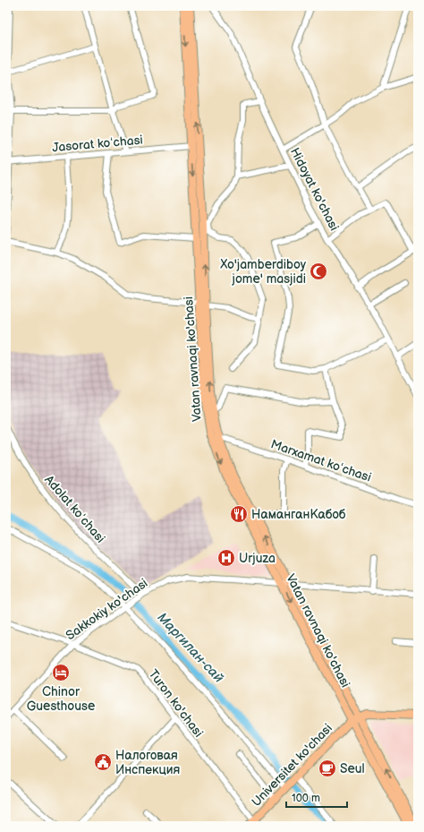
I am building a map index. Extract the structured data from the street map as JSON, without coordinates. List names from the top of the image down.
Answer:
{
  "streets": {
    "main road": ["Vatan ravnaqi ko'chasi", "Universitet ko'chasi"],
    "street": [
      "Jasorat koʻchasi",
      "Hidoyat ko'chasi",
      "Marxamat koʻchasi",
      "Adolat koʻchasi",
      "Sakkokiy ko'chasi",
      "Turon ko'chasi"
    ]
  },
  "crossings": [
    ["Jasorat koʻchasi", "Vatan ravnaqi ko'chasi"],
    ["Vatan ravnaqi ko'chasi", "Marxamat koʻchasi"],
    ["Vatan ravnaqi ko'chasi", "Sakkokiy ko'chasi"],
    ["Vatan ravnaqi ko'chasi", "Universitet ko'chasi"],
    ["Adolat koʻchasi", "Sakkokiy ko'chasi"],
    ["Sakkokiy ko'chasi", "Turon ko'chasi"],
    ["Turon ko'chasi", "Universitet ko'chasi"]
  ],
  "water": ["Маргилан-сай"],
  "places": {
    "mosque": ["Xo'jamberdiboy jome' masjidi"],
    "restaurant": ["НаманганКабоб"],
    "hospital": ["Urjuza"],
    "hotel": ["Chinor Guesthouse"],
    "public building": ["Налоговая Инспекция"],
    "cafe": ["Seul"]
  },
  "scale_bar": "100 m"
}
